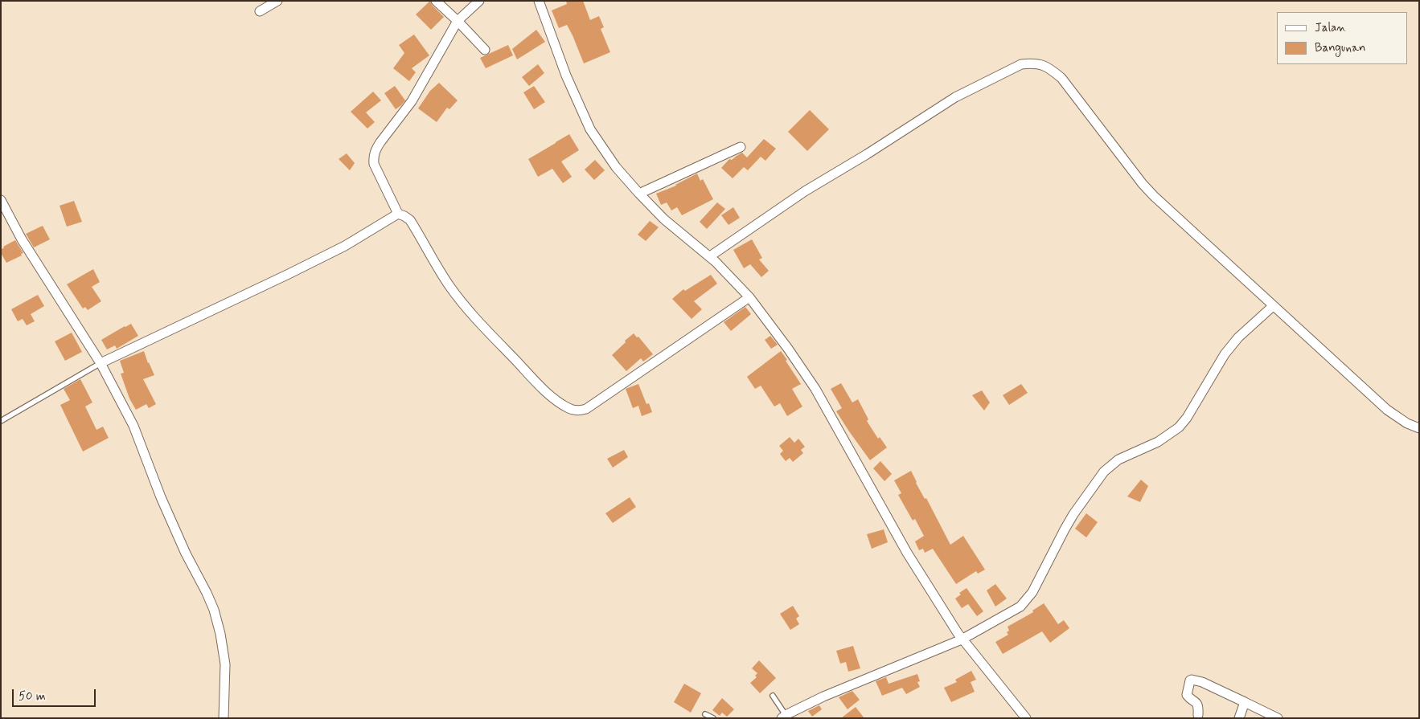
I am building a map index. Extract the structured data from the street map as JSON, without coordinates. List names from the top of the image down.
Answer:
{
  "legend": ["Jalan", "Bangunan"],
  "scale_bar": "50 m"
}
